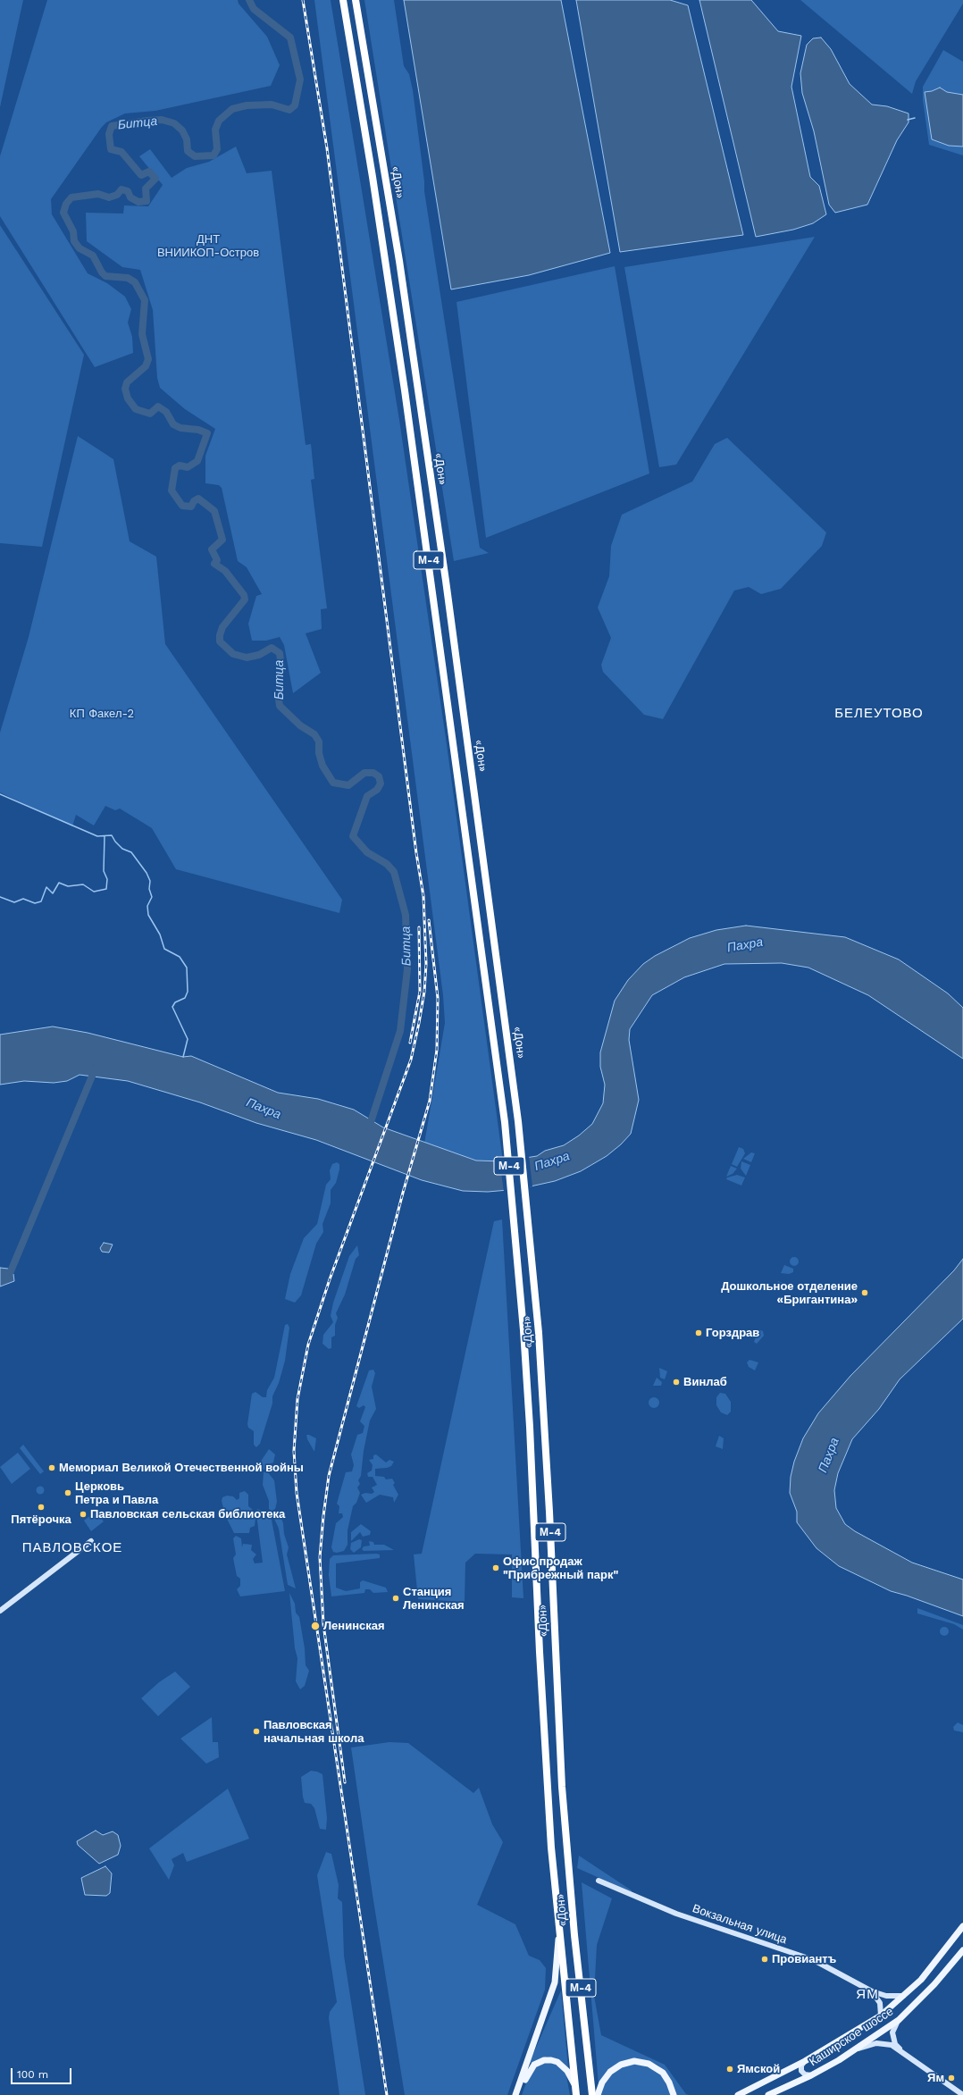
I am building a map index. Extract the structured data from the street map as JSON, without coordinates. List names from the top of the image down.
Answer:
{
  "streets": {
    "highway": ["«Дон»", "М-4"],
    "main road": ["Каширское шоссе"],
    "street": ["Вокзальная улица"]
  },
  "crossings": [
    ["Вокзальная улица", "Каширское шоссе"]
  ],
  "districts": ["БЕЛЕУТОВО", "ПАВЛОВСКОЕ", "ЯМ"],
  "water": ["Битца", "Пахра"],
  "parks": ["ДНТ ВНИИКОП-Остров", "КП Факел-2"],
  "places": [
    "Дошкольное отделение «Бригантина»",
    "Горздрав",
    "Винлаб",
    "Мемориал Великой Отечественной войны",
    "Церковь Петра и Павла",
    "Пятёрочка",
    "Павловская сельская библиотека",
    "Офис продаж \"Прибрежный парк\"",
    "Станция Ленинская",
    "Ленинская",
    "Павловская начальная школа",
    "Провиантъ",
    "Ямской",
    "Ям"
  ],
  "scale_bar": "100 m"
}
